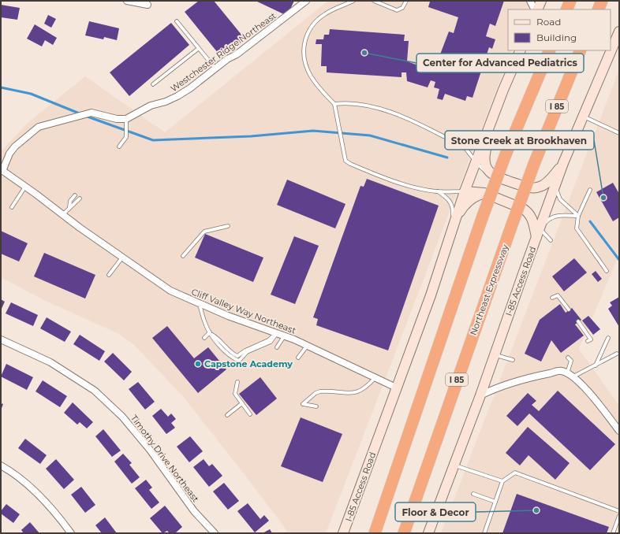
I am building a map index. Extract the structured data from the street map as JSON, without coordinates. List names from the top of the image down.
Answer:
{
  "streets": {
    "highway": ["I 85", "Northeast Expressway"],
    "main road": ["I-85 Access Road"],
    "street": ["Westchester Ridge Northeast", "Cliff Valley Way Northeast", "Timothy Drive Northeast"]
  },
  "crossings": [
    ["I-85 Access Road", "Cliff Valley Way Northeast"]
  ],
  "places": [
    "Center for Advanced Pediatrics",
    "Stone Creek at Brookhaven",
    "Capstone Academy",
    "Floor & Decor"
  ],
  "legend": ["Road", "Building"]
}
